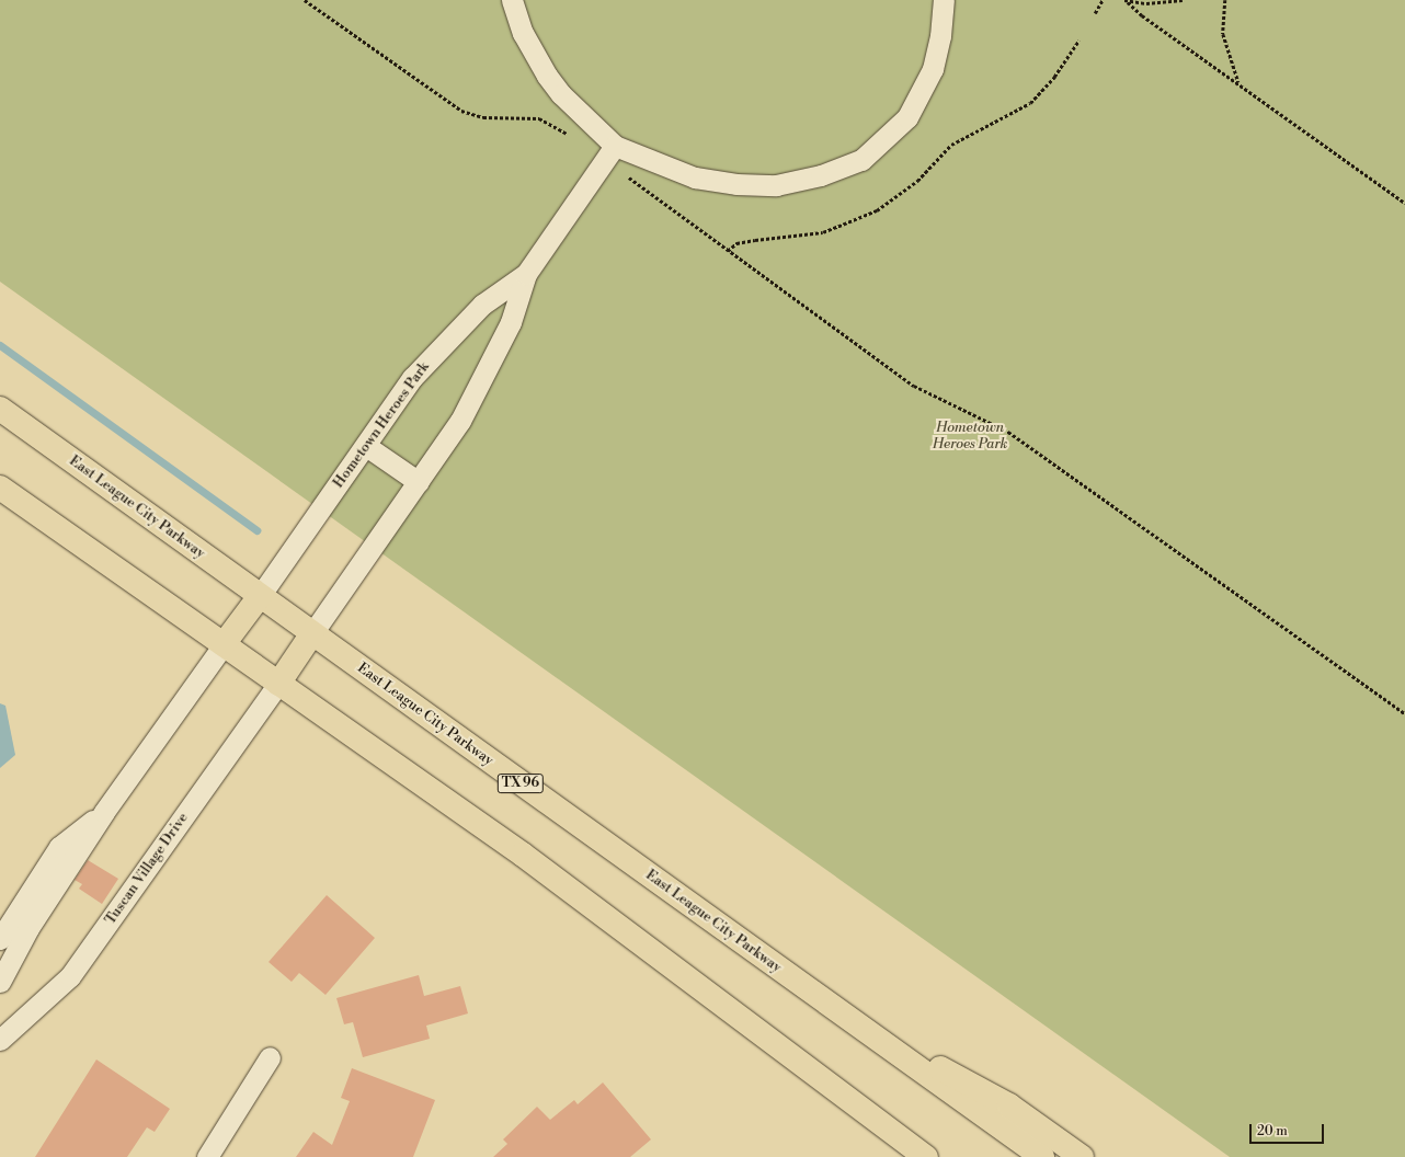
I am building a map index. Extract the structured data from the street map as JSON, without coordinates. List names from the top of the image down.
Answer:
{
  "streets": {
    "main road": ["East League City Parkway", "TX 96"],
    "street": ["Hometown Heroes Park", "Tuscan Village Drive"]
  },
  "crossings": [
    ["Hometown Heroes Park", "East League City Parkway"]
  ],
  "parks": ["Hometown Heroes Park"],
  "scale_bar": "20 m"
}
